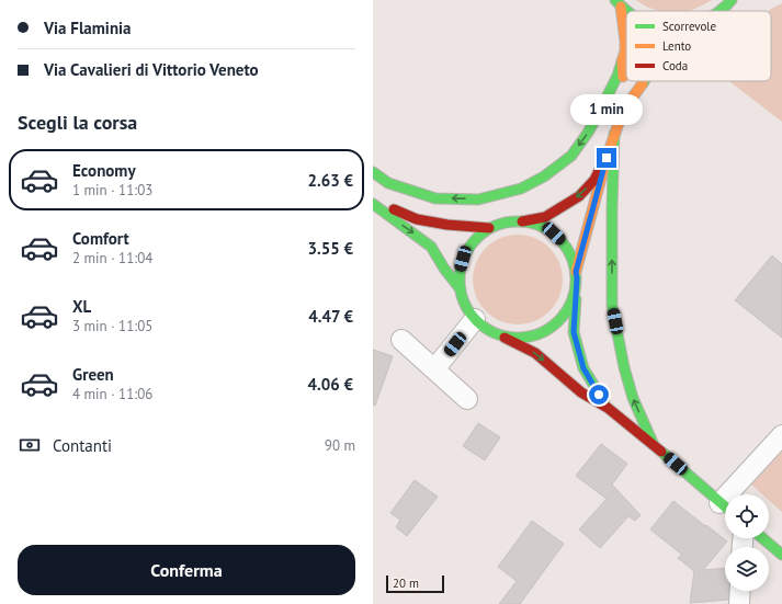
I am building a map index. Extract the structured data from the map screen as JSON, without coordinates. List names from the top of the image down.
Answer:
{
  "legend": ["Scorrevole", "Lento", "Coda"],
  "scale_bar": "20 m",
  "page": {
    "banner": ["Via Flaminia", "Via Cavalieri di Vittorio Veneto"],
    "bubble": "1 min",
    "heading": "Scegli la corsa",
    "list": [
      {
        "name": "Economy",
        "note": "1 min · 11:03",
        "value": "2.63 €"
      },
      {
        "name": "Comfort",
        "note": "2 min · 11:04",
        "value": "3.55 €"
      },
      {
        "name": "XL",
        "note": "3 min · 11:05",
        "value": "4.47 €"
      },
      {
        "name": "Green",
        "note": "4 min · 11:06",
        "value": "4.06 €"
      }
    ],
    "pay": ["Contanti", "90 m"],
    "buttons": "Conferma",
    "scale": "20 m"
  }
}
